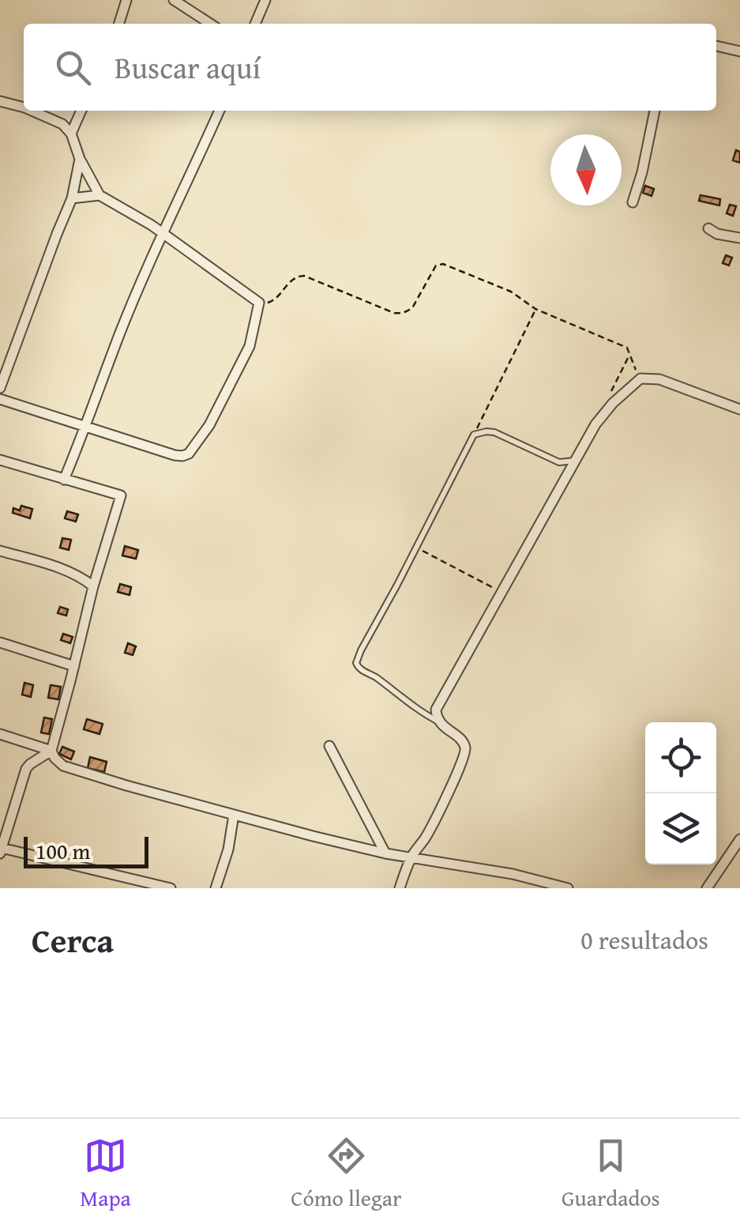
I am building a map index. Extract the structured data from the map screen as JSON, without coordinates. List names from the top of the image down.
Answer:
{
  "scale_bar": "100 m",
  "north": "bottom",
  "page": {
    "search": "Buscar aquí",
    "scale": "100 m",
    "heading": ["Cerca", "0 resultados"],
    "nav": ["Mapa", "Cómo llegar", "Guardados"]
  }
}
